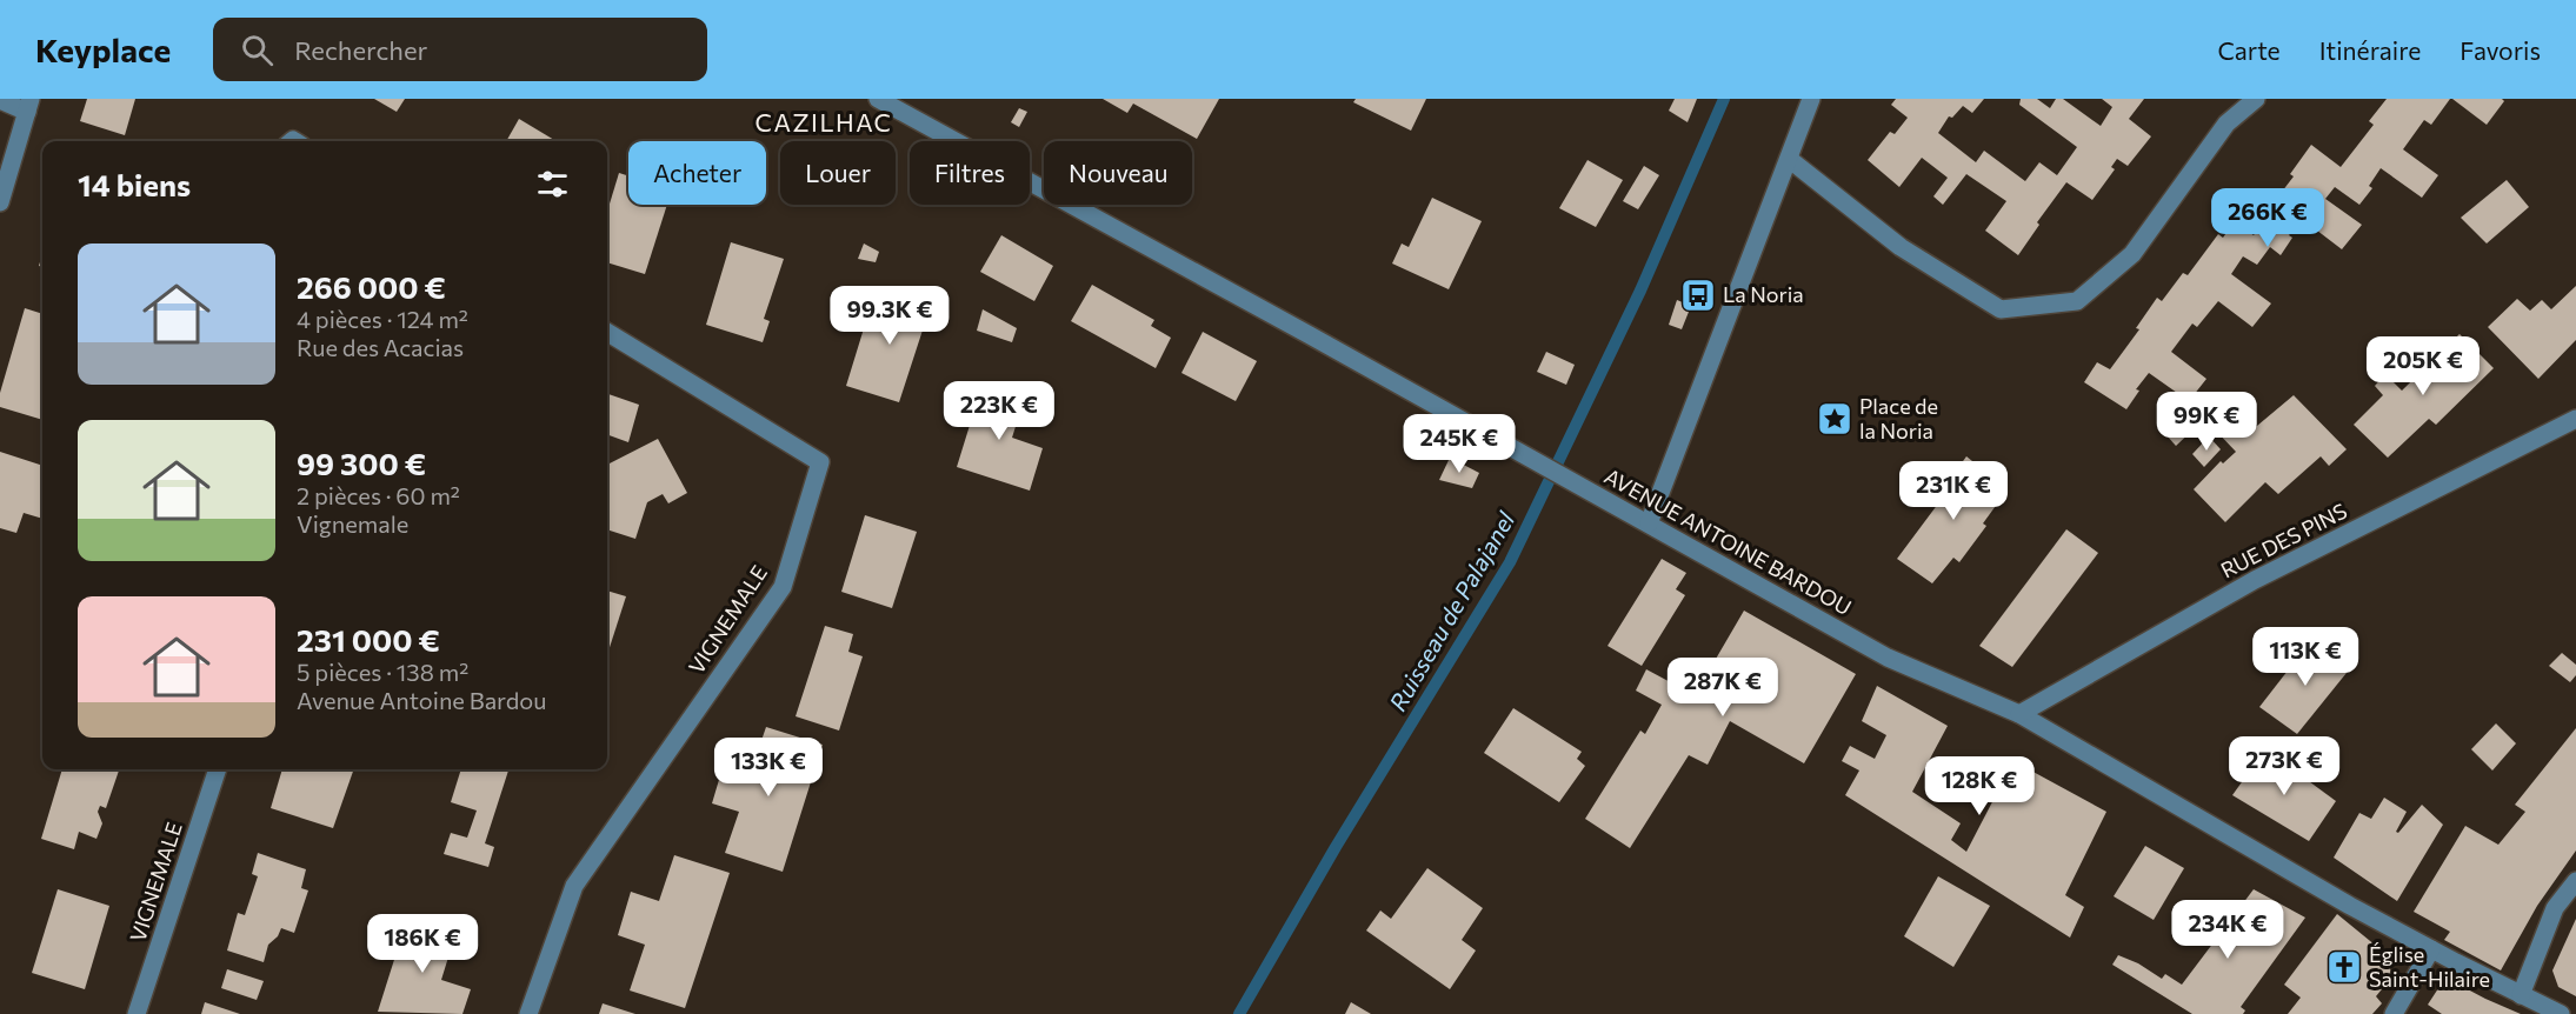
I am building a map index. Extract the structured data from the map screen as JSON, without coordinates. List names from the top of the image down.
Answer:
{
  "streets": {
    "street": ["RUE DES PINS", "AVENUE ANTOINE BARDOU", "VIGNEMALE"]
  },
  "crossings": [
    ["RUE DES PINS", "AVENUE ANTOINE BARDOU"]
  ],
  "districts": ["CAZILHAC"],
  "water": ["Ruisseau de Palajanel"],
  "places": {
    "bus stop": ["La Noria"],
    "place": ["Place de la Noria"],
    "church": ["Église Saint-Hilaire"]
  },
  "page": {
    "header": "Keyplace",
    "search": "Rechercher",
    "nav": ["Carte", "Itinéraire", "Favoris"],
    "chip": [
      "Acheter",
      "Louer",
      "Filtres",
      "Nouveau"
    ],
    "heading": "14 biens",
    "price": [
      "266K €",
      "99.3K €",
      "205K €",
      "223K €",
      "99K €",
      "245K €",
      "231K €",
      "113K €",
      "287K €",
      "273K €",
      "133K €",
      "128K €",
      "234K €",
      "186K €"
    ],
    "list": [
      {
        "name": "266 000 €",
        "note": "4 pièces · 124 m² · Rue des Acacias"
      },
      {
        "name": "99 300 €",
        "note": "2 pièces · 60 m² · Vignemale"
      },
      {
        "name": "231 000 €",
        "note": "5 pièces · 138 m² · Avenue Antoine Bardou"
      }
    ]
  }
}
